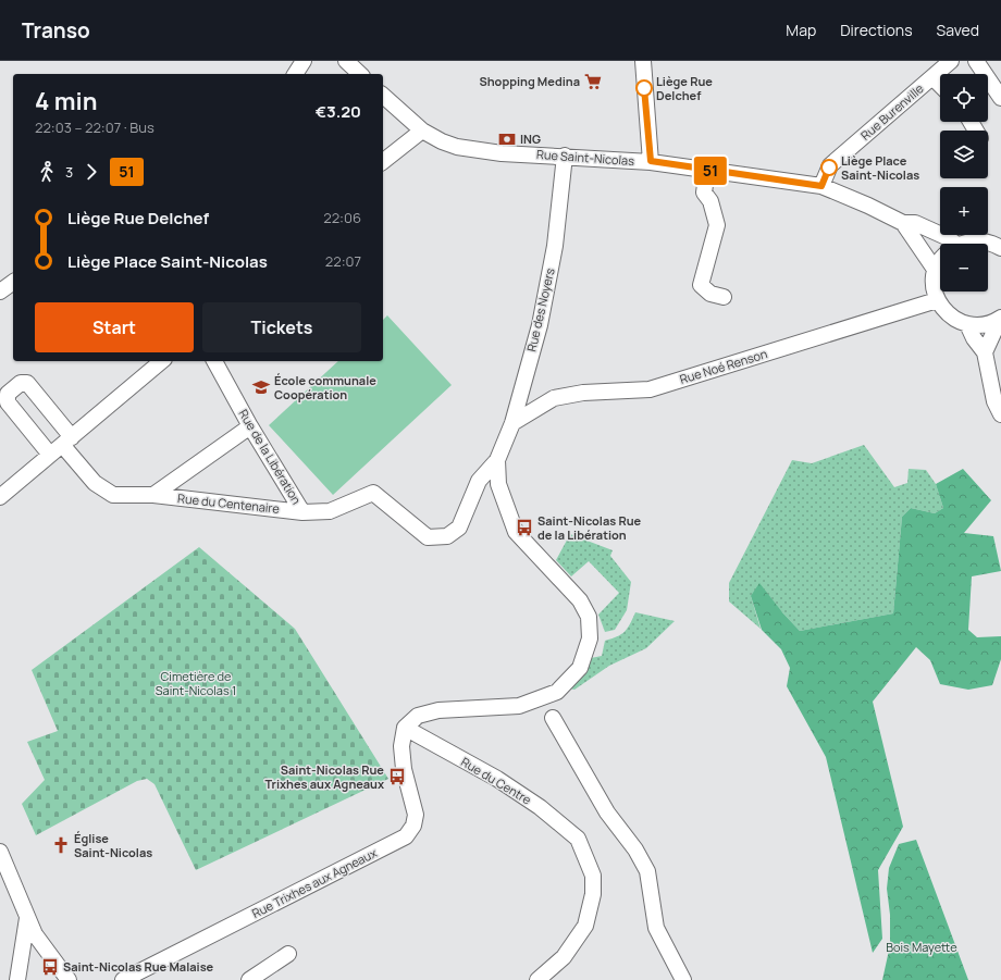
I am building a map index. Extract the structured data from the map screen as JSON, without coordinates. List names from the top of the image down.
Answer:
{
  "streets": {
    "street": [
      "Rue Burenville",
      "Rue Saint-Nicolas",
      "Rue des Noyers",
      "Rue Noé Renson",
      "Rue de la Libération",
      "Rue du Centenaire",
      "Rue du Centre",
      "Rue Trixhes aux Agneaux"
    ]
  },
  "crossings": [
    ["Rue Burenville", "Rue Saint-Nicolas"],
    ["Rue Saint-Nicolas", "Rue des Noyers"],
    ["Rue des Noyers", "Rue Noé Renson"],
    ["Rue des Noyers", "Rue de la Libération"],
    ["Rue de la Libération", "Rue du Centenaire"],
    ["Rue du Centre", "Rue Trixhes aux Agneaux"]
  ],
  "parks": ["Cimetière de Saint-Nicolas 1", "Bois Mayette"],
  "places": {
    "supermarket": ["Shopping Medina"],
    "other": ["Liège Rue Delchef", "Liège Place Saint-Nicolas"],
    "bank": ["ING"],
    "school or university": ["École communale Coopération"],
    "bus stop": ["Saint-Nicolas Rue de la Libération", "Saint-Nicolas Rue Trixhes aux Agneaux", "Saint-Nicolas Rue Malaise"],
    "church": ["Église Saint-Nicolas"]
  },
  "lines": ["bus line 51"],
  "page": {
    "header": "Transo",
    "nav": ["Map", "Directions", "Saved"],
    "on_map": "51",
    "map_buttons": ["+", "−"],
    "heading": ["4 min", "22:03 – 22:07 · Bus", "€3.20"],
    "legs": ["3", "51"],
    "list": [
      {
        "name": "Liège Rue Delchef",
        "value": "22:06"
      },
      {
        "name": "Liège Place Saint-Nicolas",
        "value": "22:07"
      }
    ],
    "buttons": ["Start", "Tickets"]
  }
}
